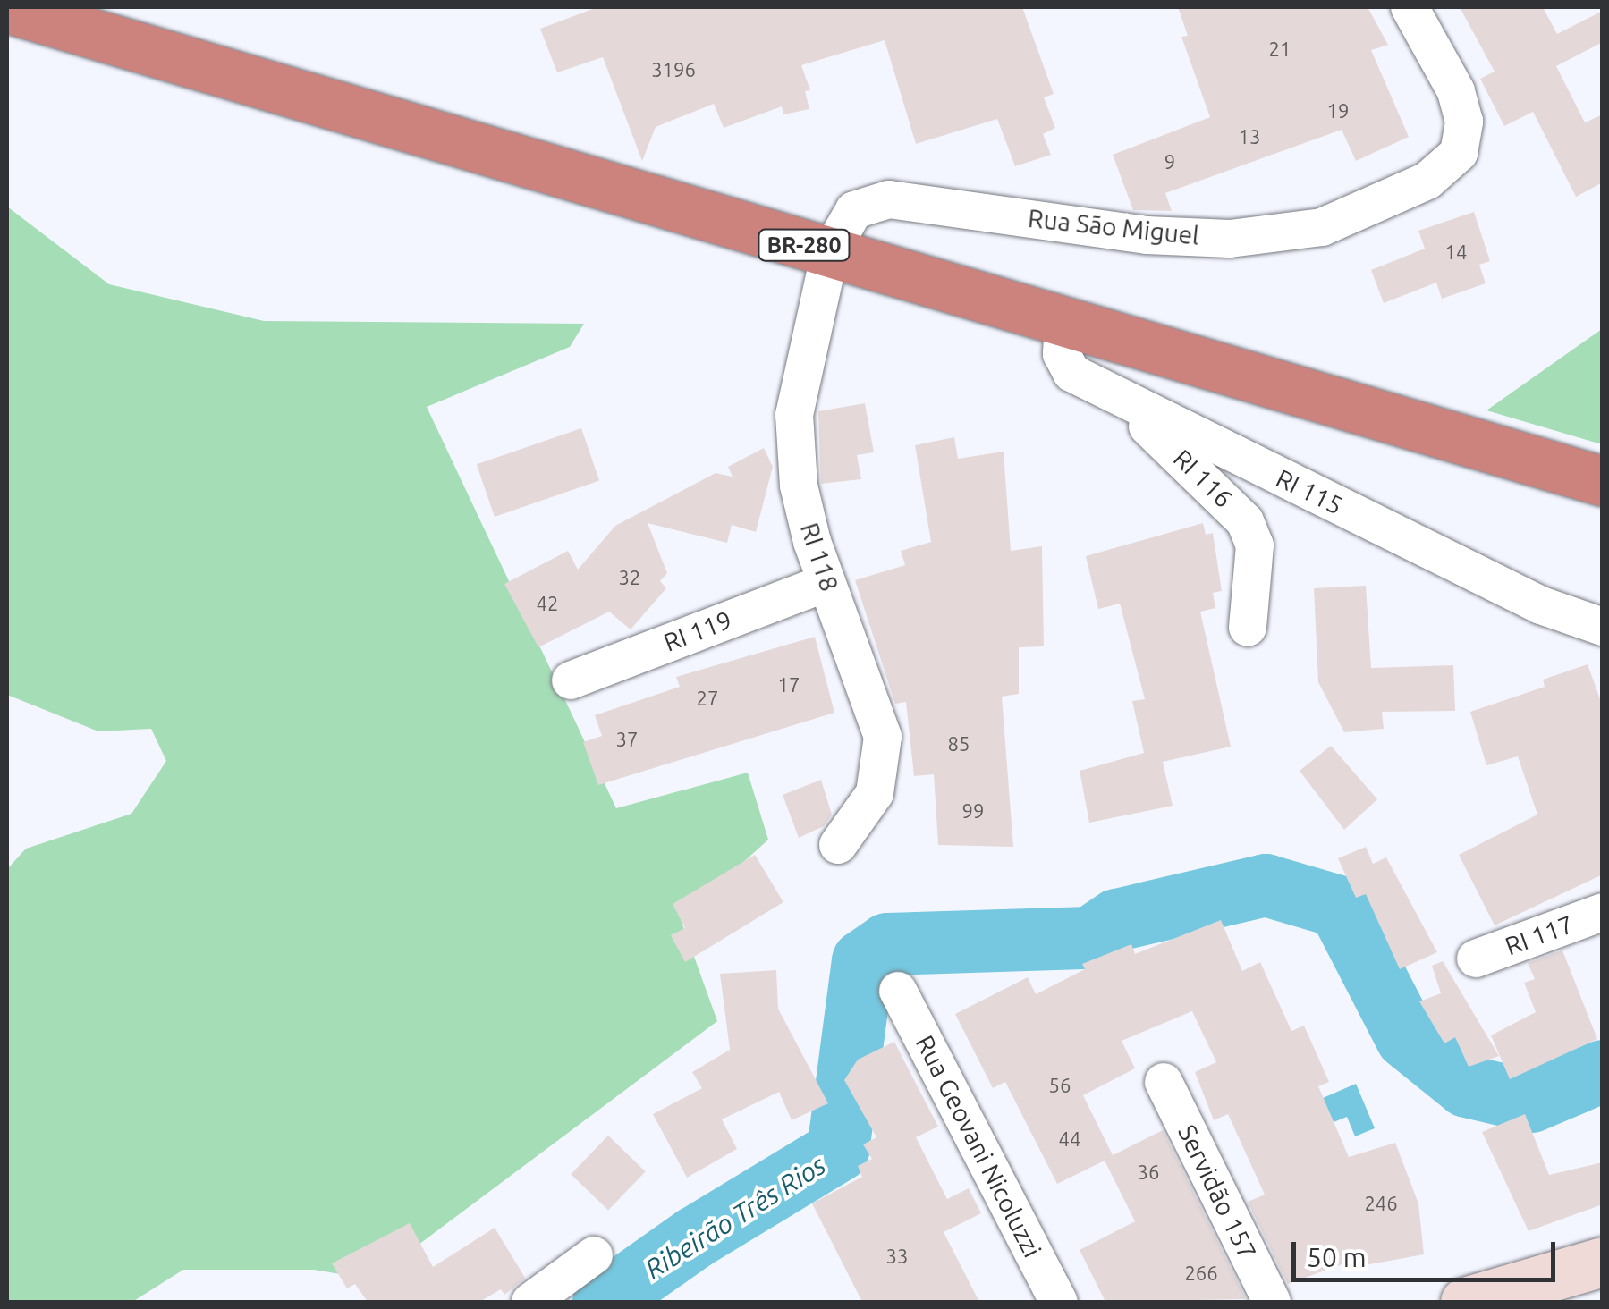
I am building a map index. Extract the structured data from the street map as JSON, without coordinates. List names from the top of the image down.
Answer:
{
  "streets": {
    "highway": ["BR-280"],
    "street": [
      "Rua São Miguel",
      "RI 116",
      "RI 115",
      "RI 118",
      "RI 119",
      "RI 117",
      "Rua Geovani Nicoluzzi",
      "Servidão 157"
    ]
  },
  "crossings": [
    ["Rua São Miguel", "BR-280"],
    ["Rua São Miguel", "RI 118"],
    ["BR-280", "RI 115"],
    ["BR-280", "RI 118"],
    ["RI 116", "RI 115"],
    ["RI 118", "RI 119"]
  ],
  "water": ["Ribeirão Três Rios"],
  "house_numbers": [
    "21",
    "3196",
    "19",
    "13",
    "9",
    "14",
    "32",
    "42",
    "17",
    "27",
    "37",
    "85",
    "99",
    "56",
    "44",
    "36",
    "246",
    "33",
    "266"
  ],
  "scale_bar": "50 m"
}
